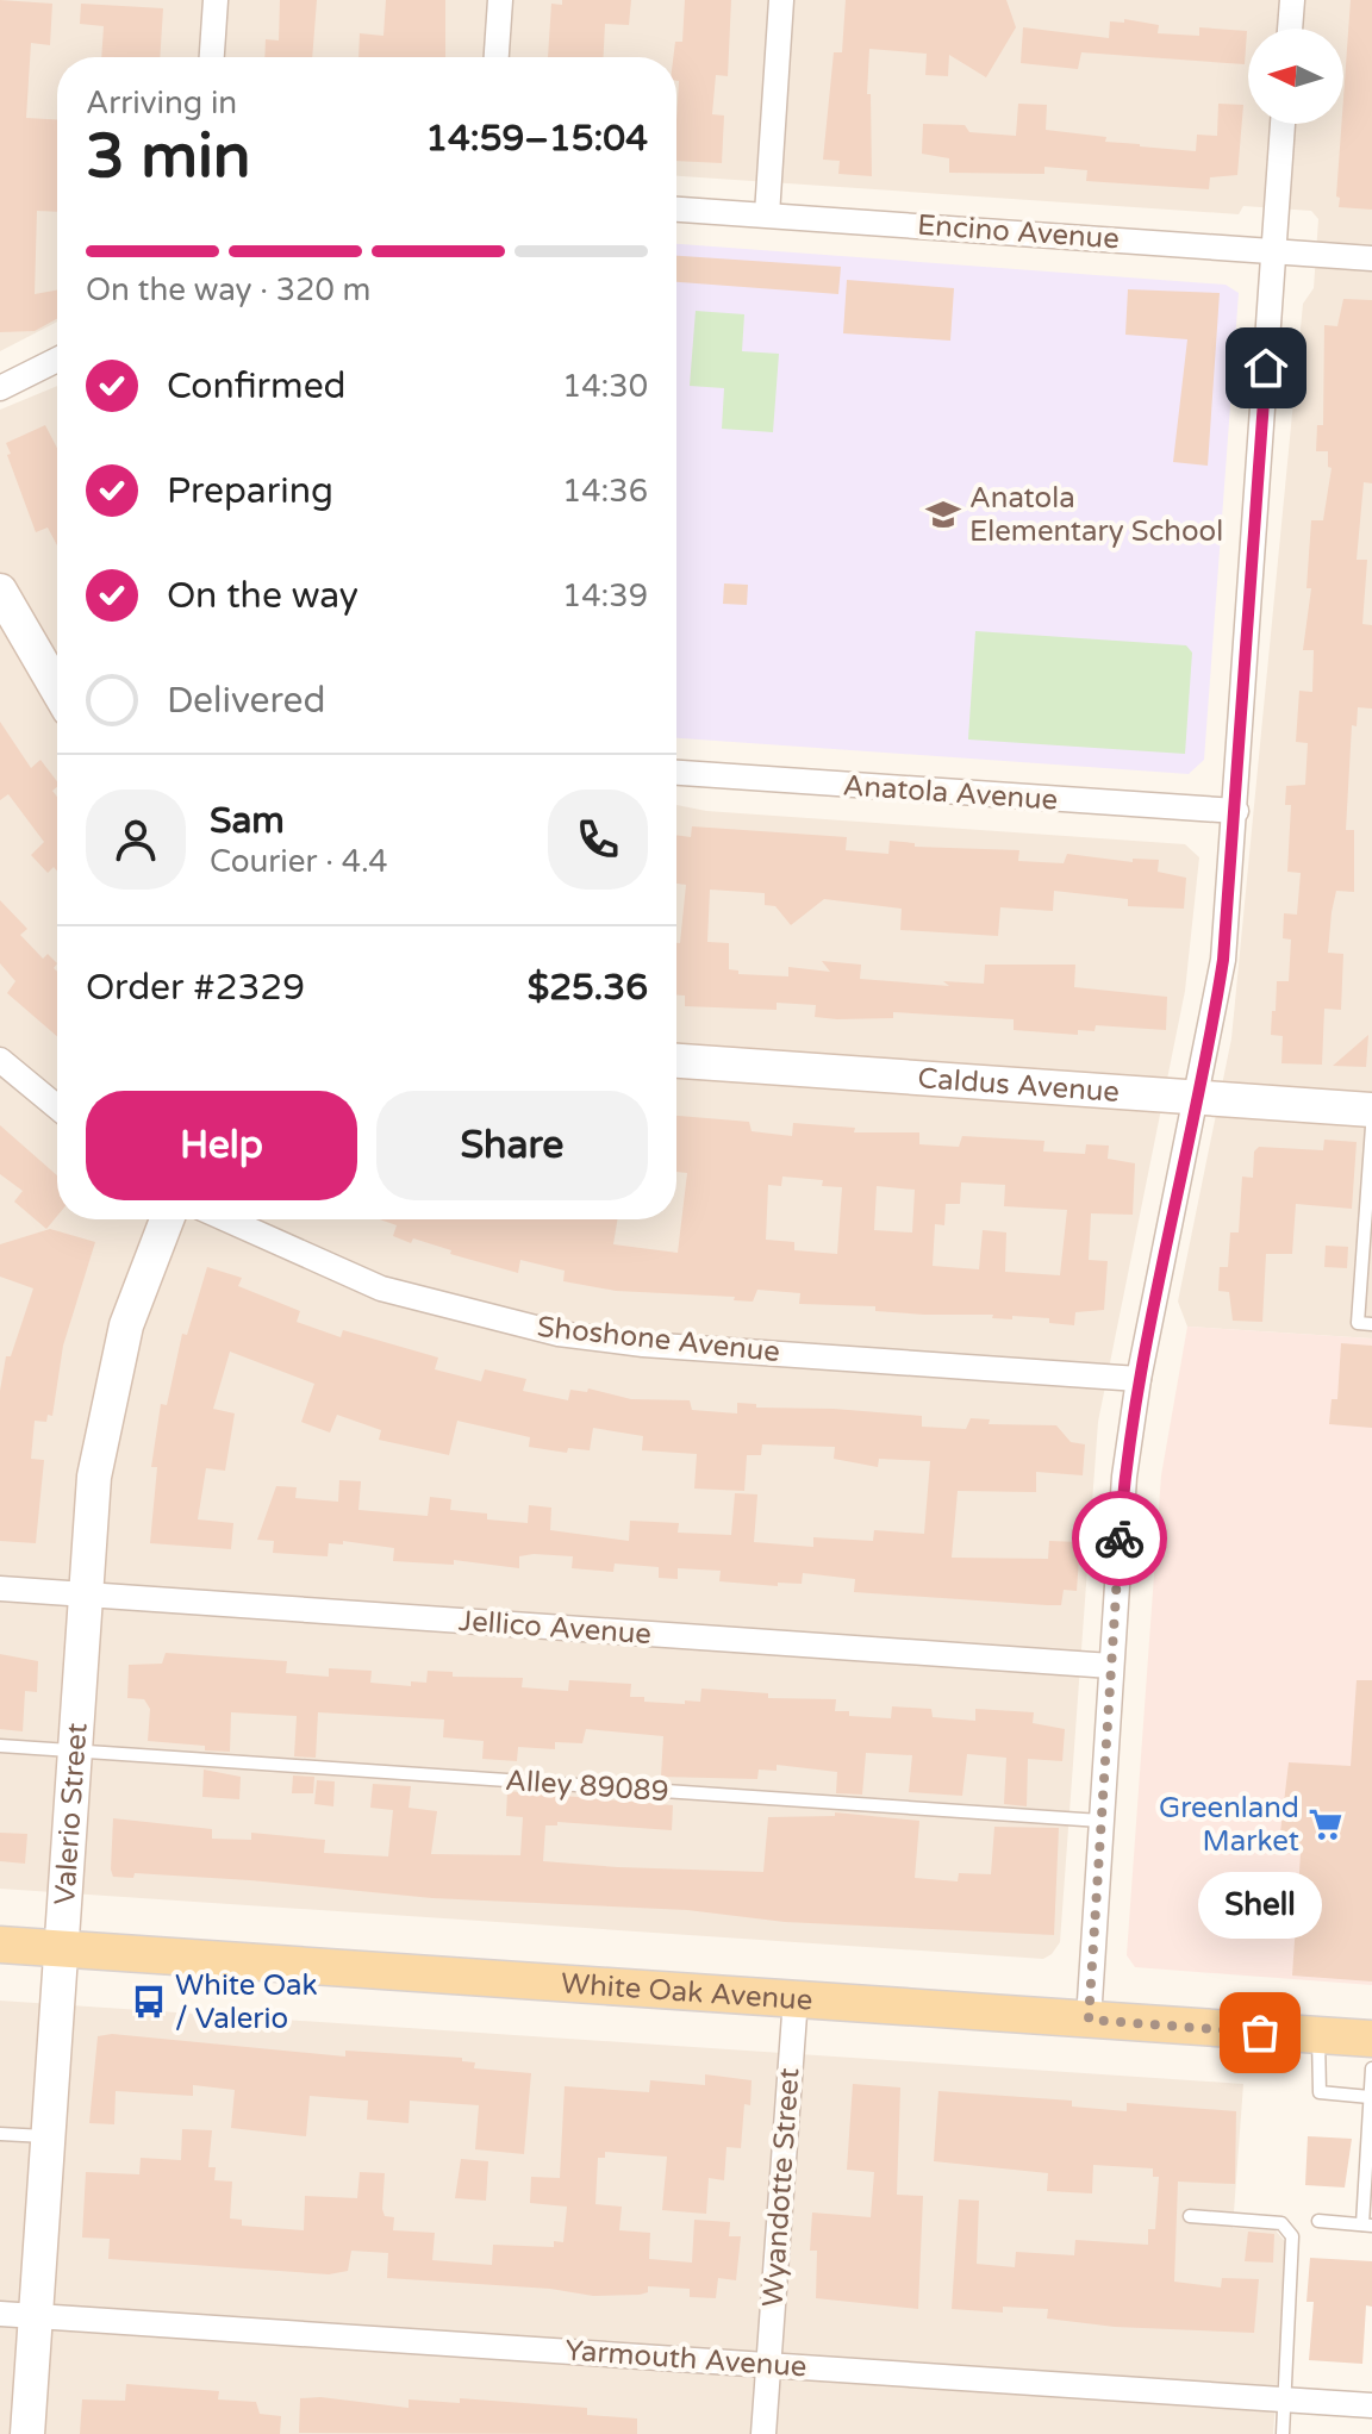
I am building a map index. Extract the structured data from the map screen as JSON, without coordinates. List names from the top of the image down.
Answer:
{
  "streets": {
    "main road": ["White Oak Avenue"],
    "street": [
      "Encino Avenue",
      "Anatola Avenue",
      "Caldus Avenue",
      "Shoshone Avenue",
      "Jellico Avenue",
      "Valerio Street",
      "Wyandotte Street",
      "Yarmouth Avenue"
    ],
    "lane": ["Alley 89089"]
  },
  "crossings": [
    ["Jellico Avenue", "Valerio Street"],
    ["Alley 89089", "Valerio Street"],
    ["Valerio Street", "White Oak Avenue"],
    ["Valerio Street", "Yarmouth Avenue"],
    ["White Oak Avenue", "Wyandotte Street"],
    ["Wyandotte Street", "Yarmouth Avenue"]
  ],
  "places": {
    "school or university": ["Anatola Elementary School"],
    "supermarket": ["Greenland Market"],
    "bus stop": ["White Oak / Valerio"],
    "other": ["Shell"]
  },
  "north": "left",
  "page": {
    "heading": ["3 min", "Arriving in", "14:59–15:04"],
    "panel": [
      "Sam",
      "Courier · 4.4",
      "Order #2329",
      "$25.36"
    ],
    "bar": "On the way · 320 m",
    "list": [
      ["Confirmed", "14:30"],
      ["Preparing", "14:36"],
      ["On the way", "14:39"],
      "Delivered"
    ],
    "buttons": ["Help", "Share"],
    "bubble": "Shell"
  }
}
